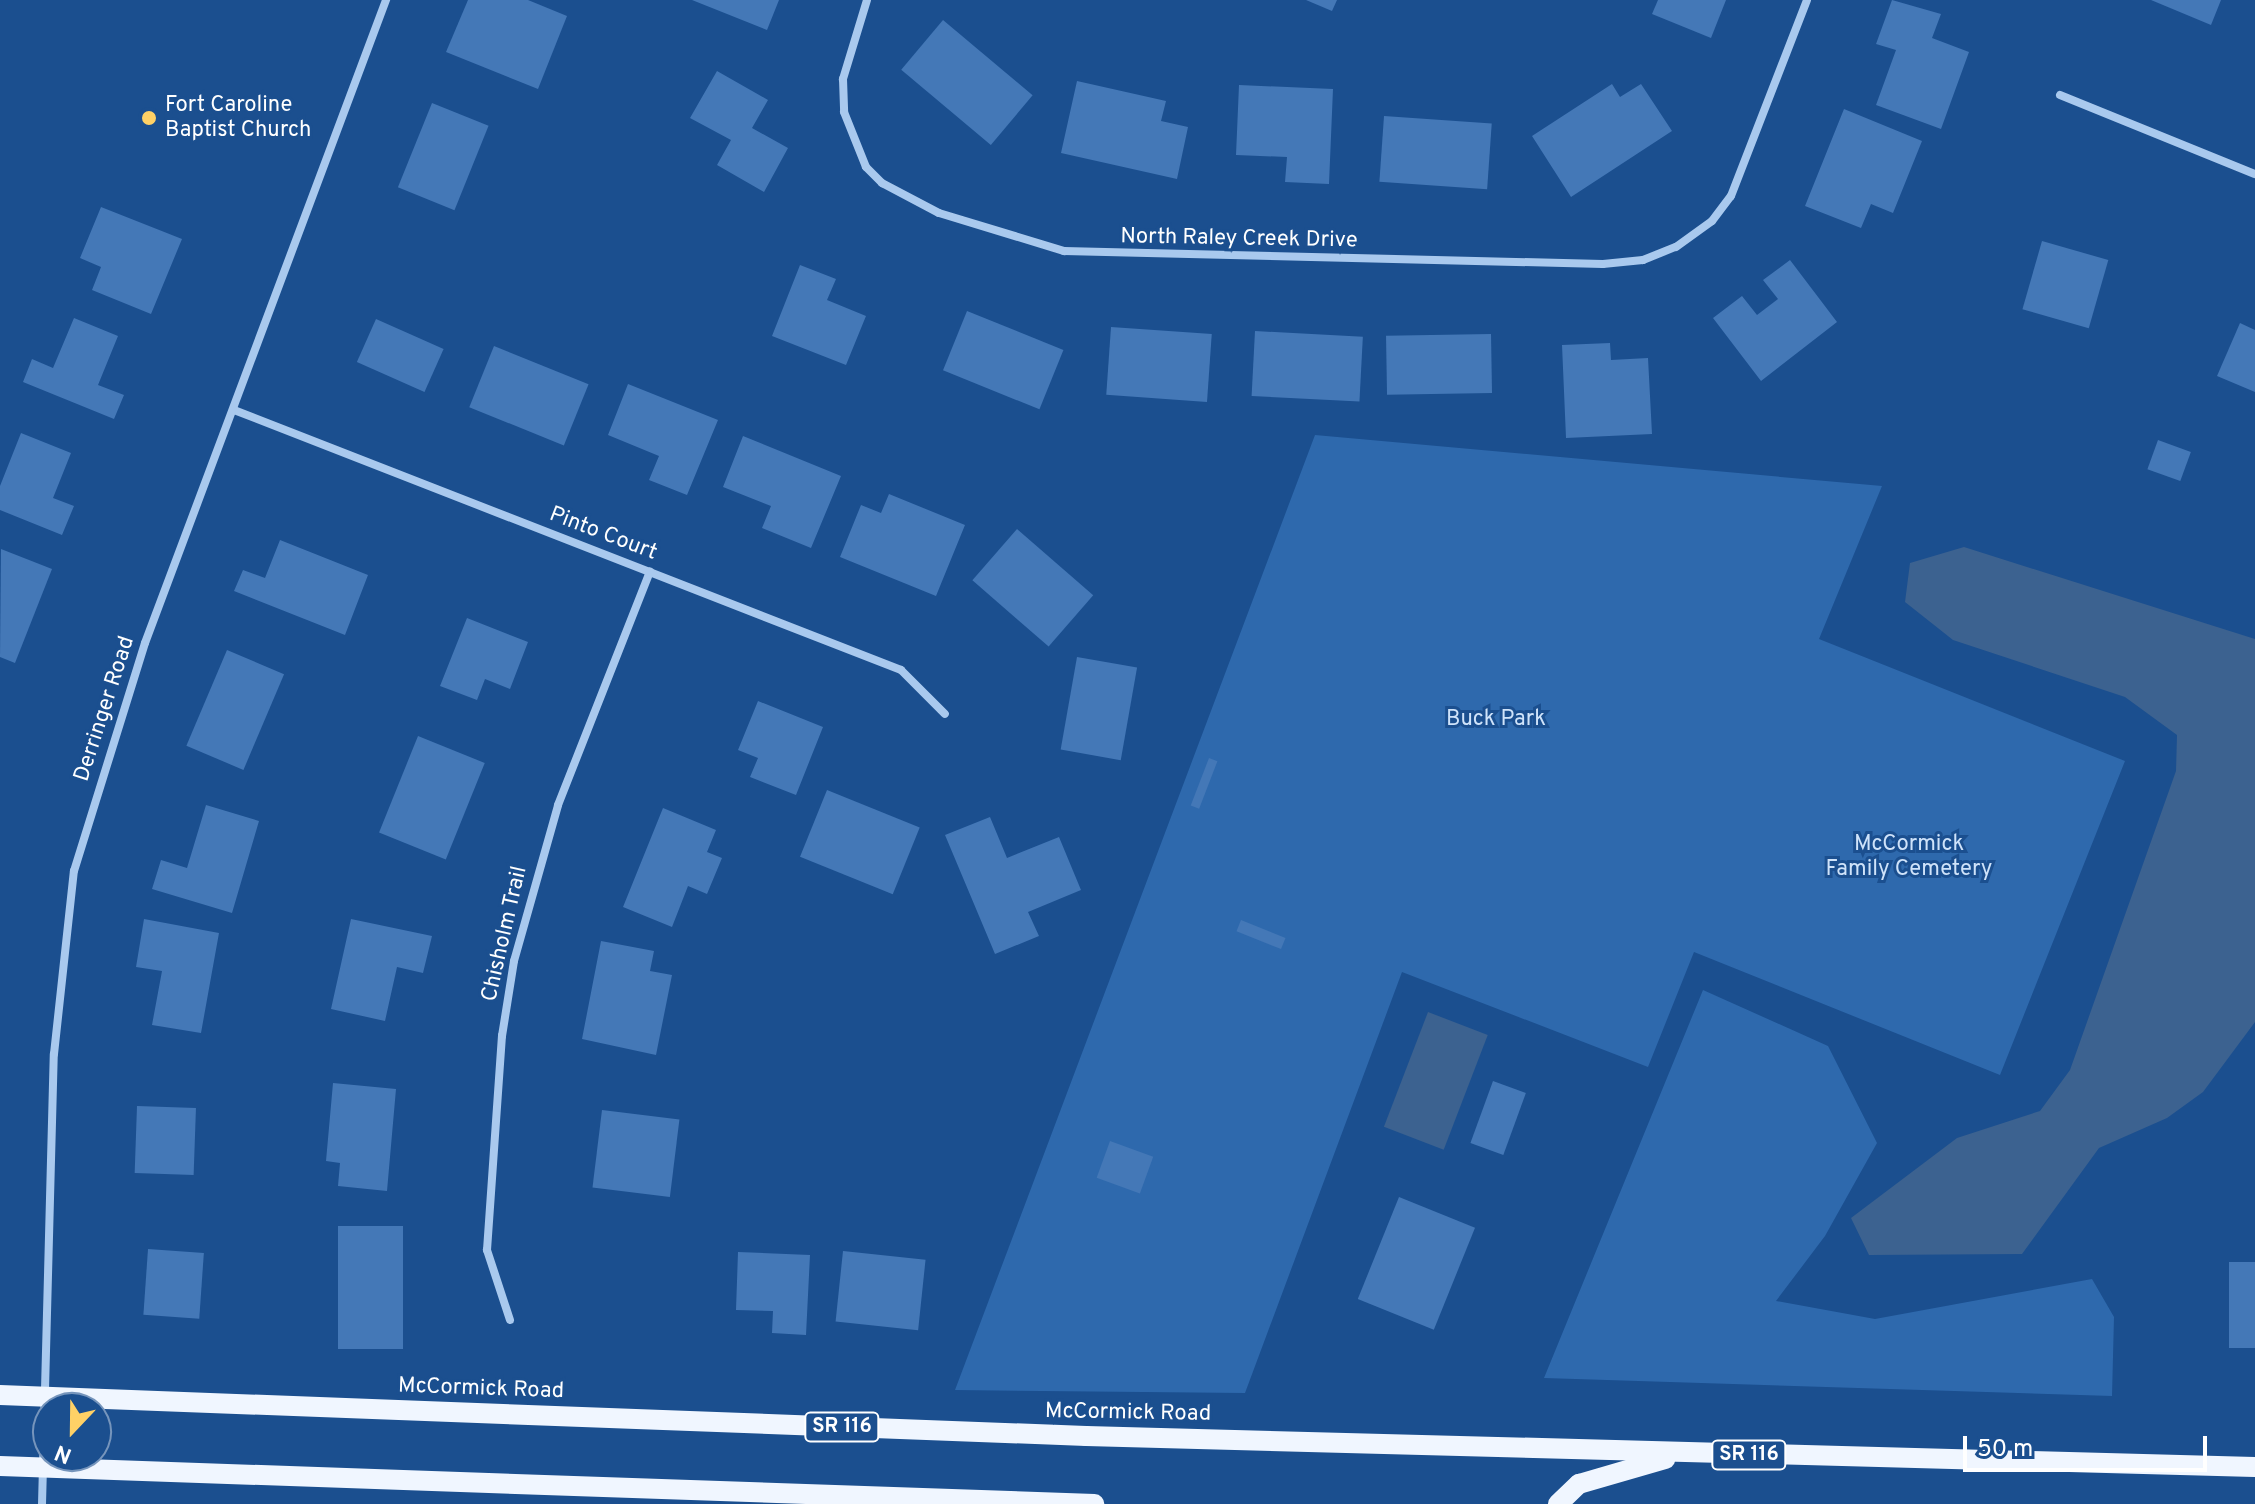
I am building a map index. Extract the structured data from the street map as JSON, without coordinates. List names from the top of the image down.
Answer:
{
  "streets": {
    "main road": ["McCormick Road", "SR 116"],
    "street": [
      "North Raley Creek Drive",
      "Pinto Court",
      "Derringer Road",
      "Chisholm Trail"
    ]
  },
  "crossings": [
    ["Pinto Court", "Derringer Road"],
    ["Pinto Court", "Chisholm Trail"]
  ],
  "parks": ["Buck Park", "McCormick Family Cemetery"],
  "places": ["Fort Caroline Baptist Church"],
  "scale_bar": "50 m",
  "north": "bottom"
}
